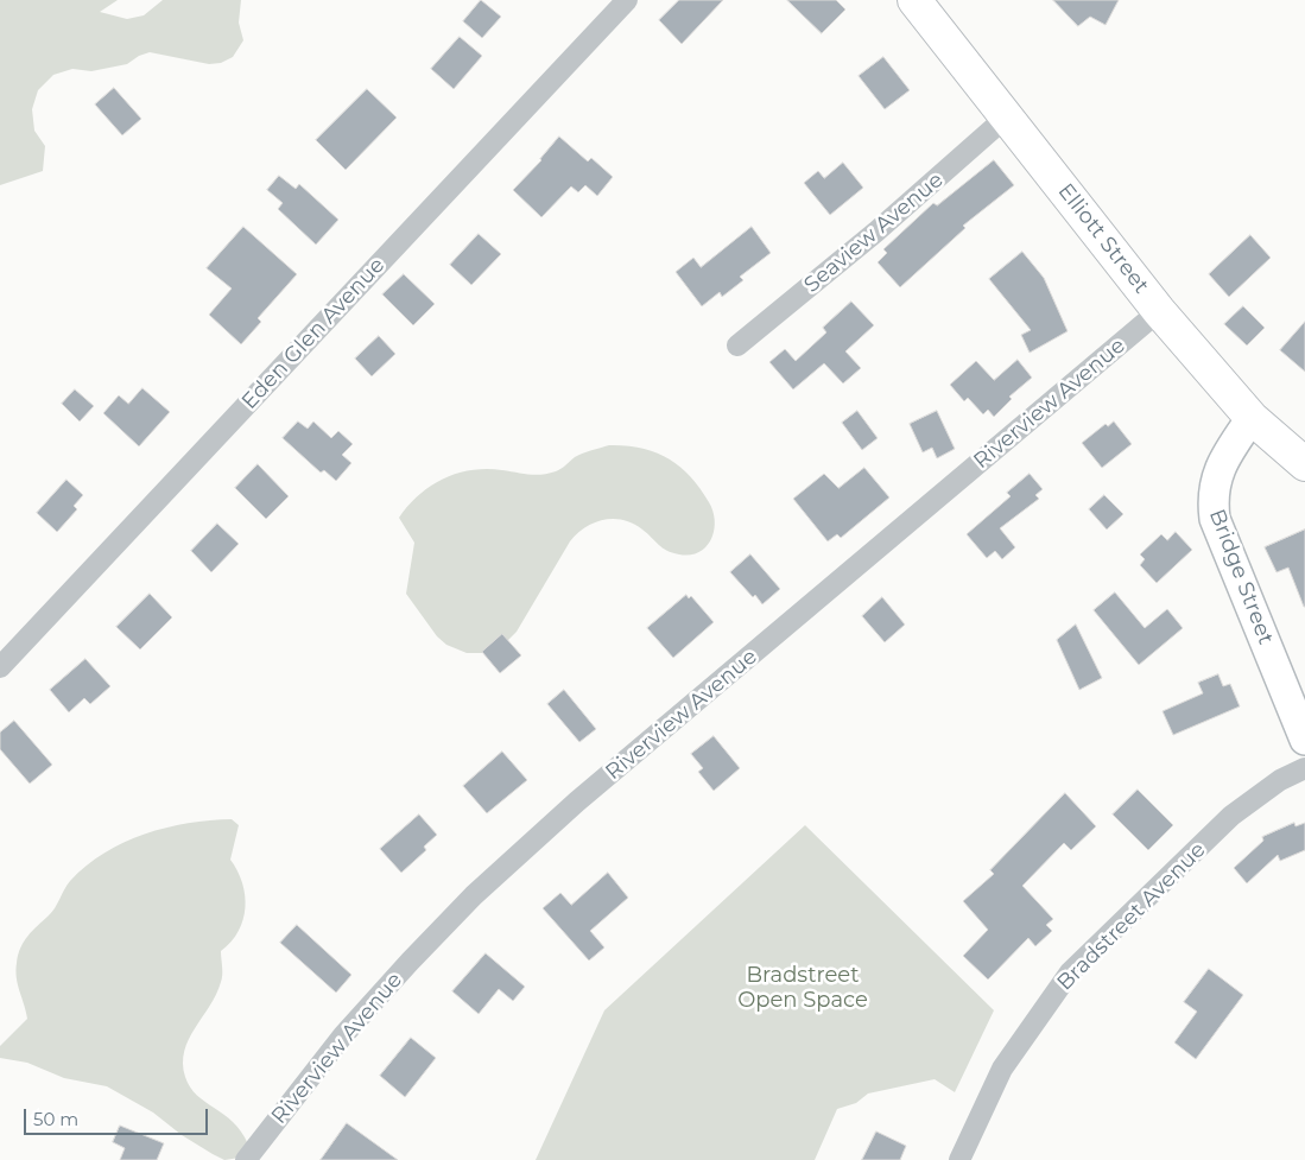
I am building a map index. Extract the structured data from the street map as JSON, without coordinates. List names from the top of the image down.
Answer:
{
  "streets": {
    "main road": ["Elliott Street", "Bridge Street"],
    "street": [
      "Seaview Avenue",
      "Eden Glen Avenue",
      "Riverview Avenue",
      "Bradstreet Avenue"
    ]
  },
  "crossings": [
    ["Seaview Avenue", "Elliott Street"],
    ["Elliott Street", "Riverview Avenue"],
    ["Elliott Street", "Bridge Street"]
  ],
  "parks": ["Bradstreet Open Space"],
  "scale_bar": "50 m"
}
